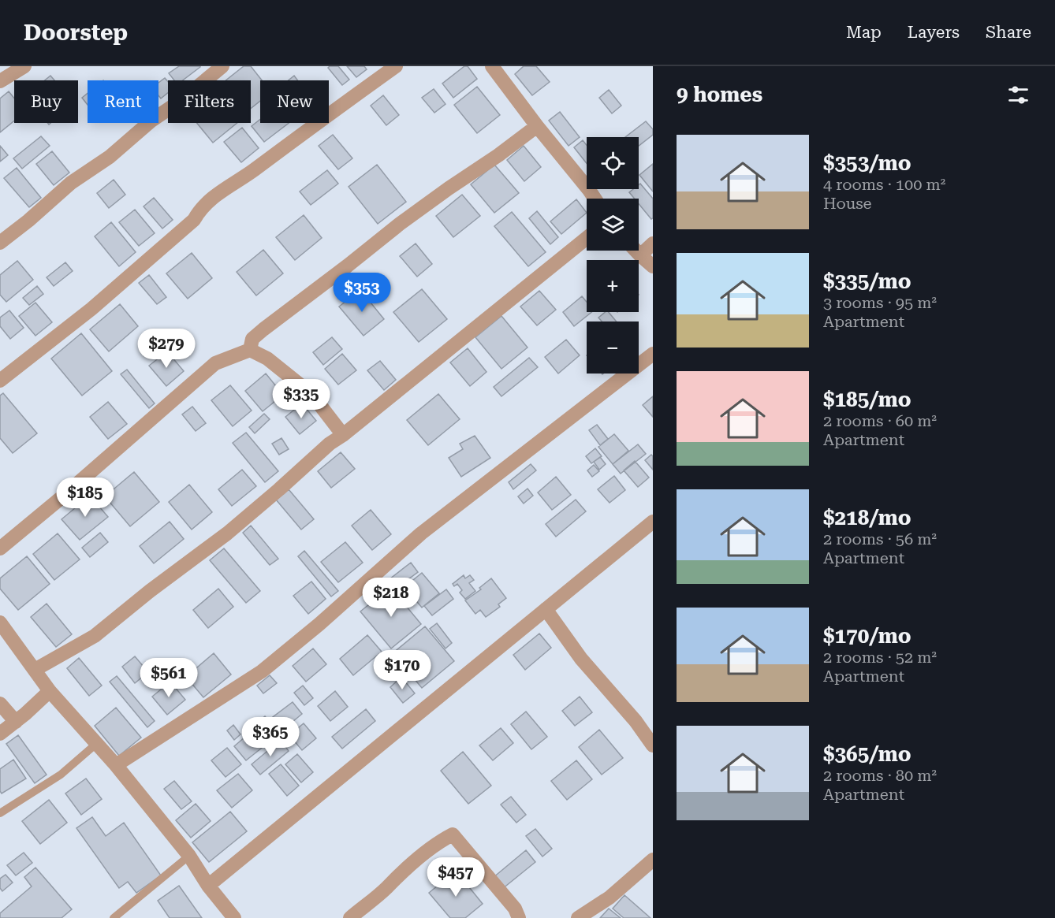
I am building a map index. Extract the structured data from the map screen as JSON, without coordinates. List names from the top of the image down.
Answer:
{
  "page": {
    "header": "Doorstep",
    "nav": ["Map", "Layers", "Share"],
    "heading": "9 homes",
    "chip": [
      "Buy",
      "Rent",
      "Filters",
      "New"
    ],
    "list": [
      {
        "name": "$353/mo",
        "note": "4 rooms · 100 m² · House"
      },
      {
        "name": "$335/mo",
        "note": "3 rooms · 95 m² · Apartment"
      },
      {
        "name": "$185/mo",
        "note": "2 rooms · 60 m² · Apartment"
      },
      {
        "name": "$218/mo",
        "note": "2 rooms · 56 m² · Apartment"
      },
      {
        "name": "$170/mo",
        "note": "2 rooms · 52 m² · Apartment"
      },
      {
        "name": "$365/mo",
        "note": "2 rooms · 80 m² · Apartment"
      }
    ],
    "map_buttons": ["+", "−"],
    "price": [
      "$353",
      "$279",
      "$335",
      "$185",
      "$218",
      "$170",
      "$561",
      "$365",
      "$457"
    ]
  }
}
